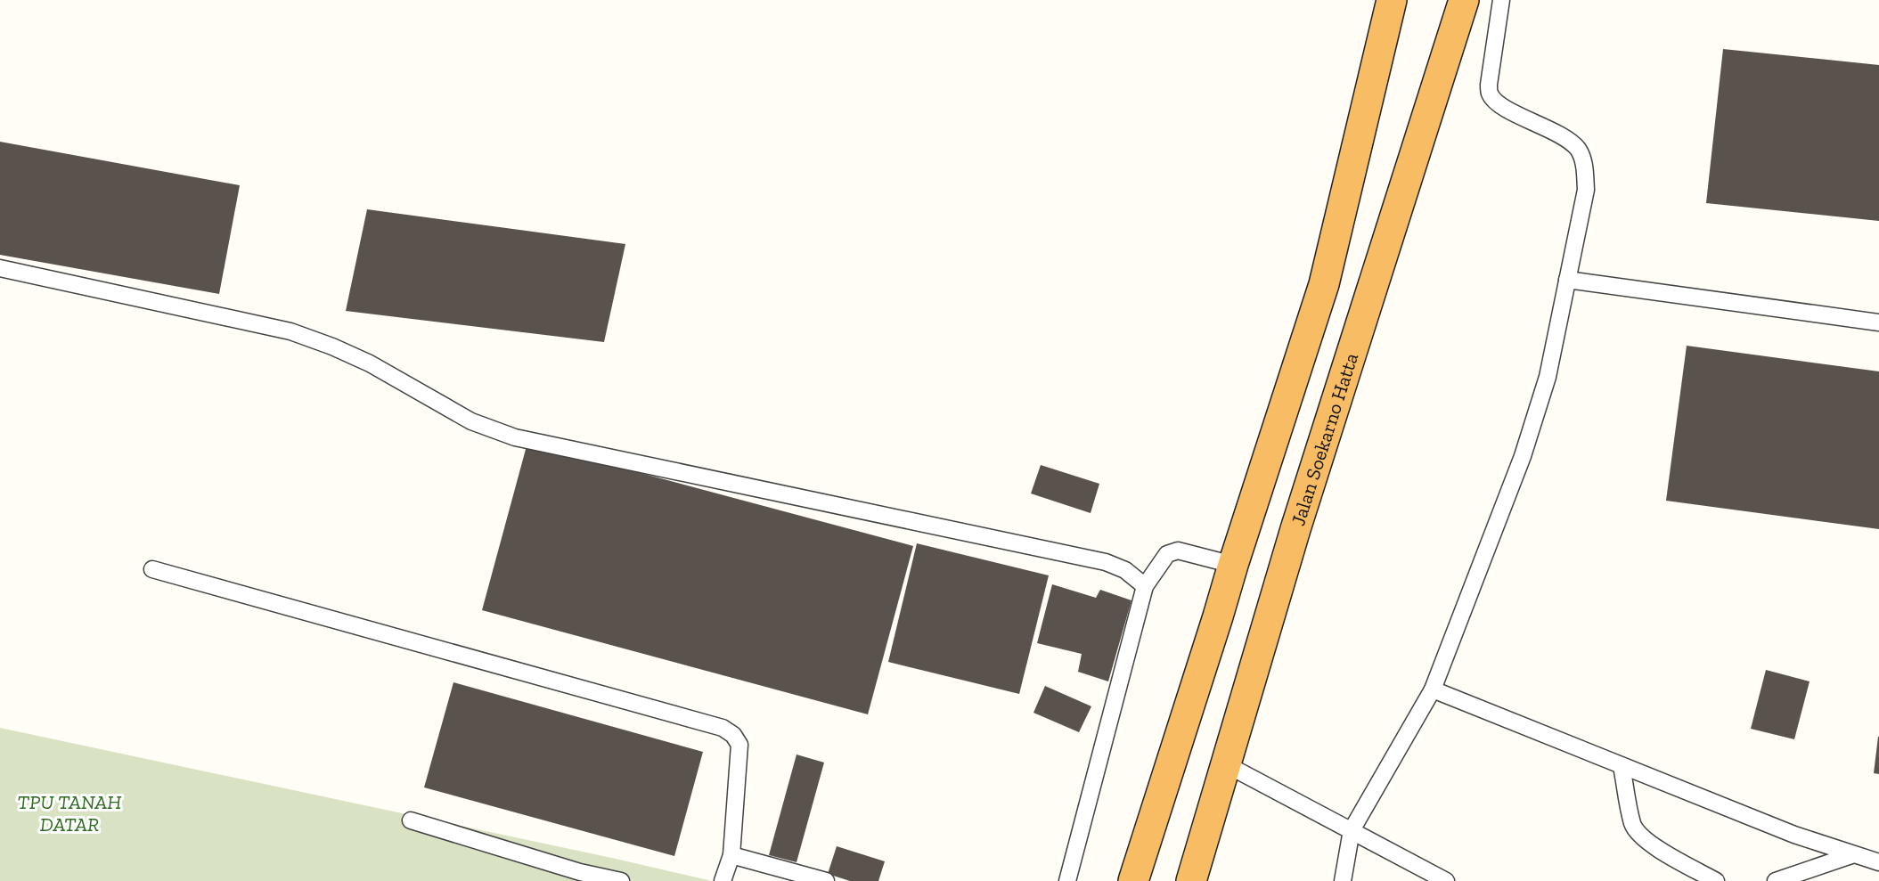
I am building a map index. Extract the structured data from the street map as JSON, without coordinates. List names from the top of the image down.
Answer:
{
  "streets": {
    "highway": ["Jalan Soekarno Hatta"]
  },
  "parks": ["TPU TANAH DATAR"]
}
